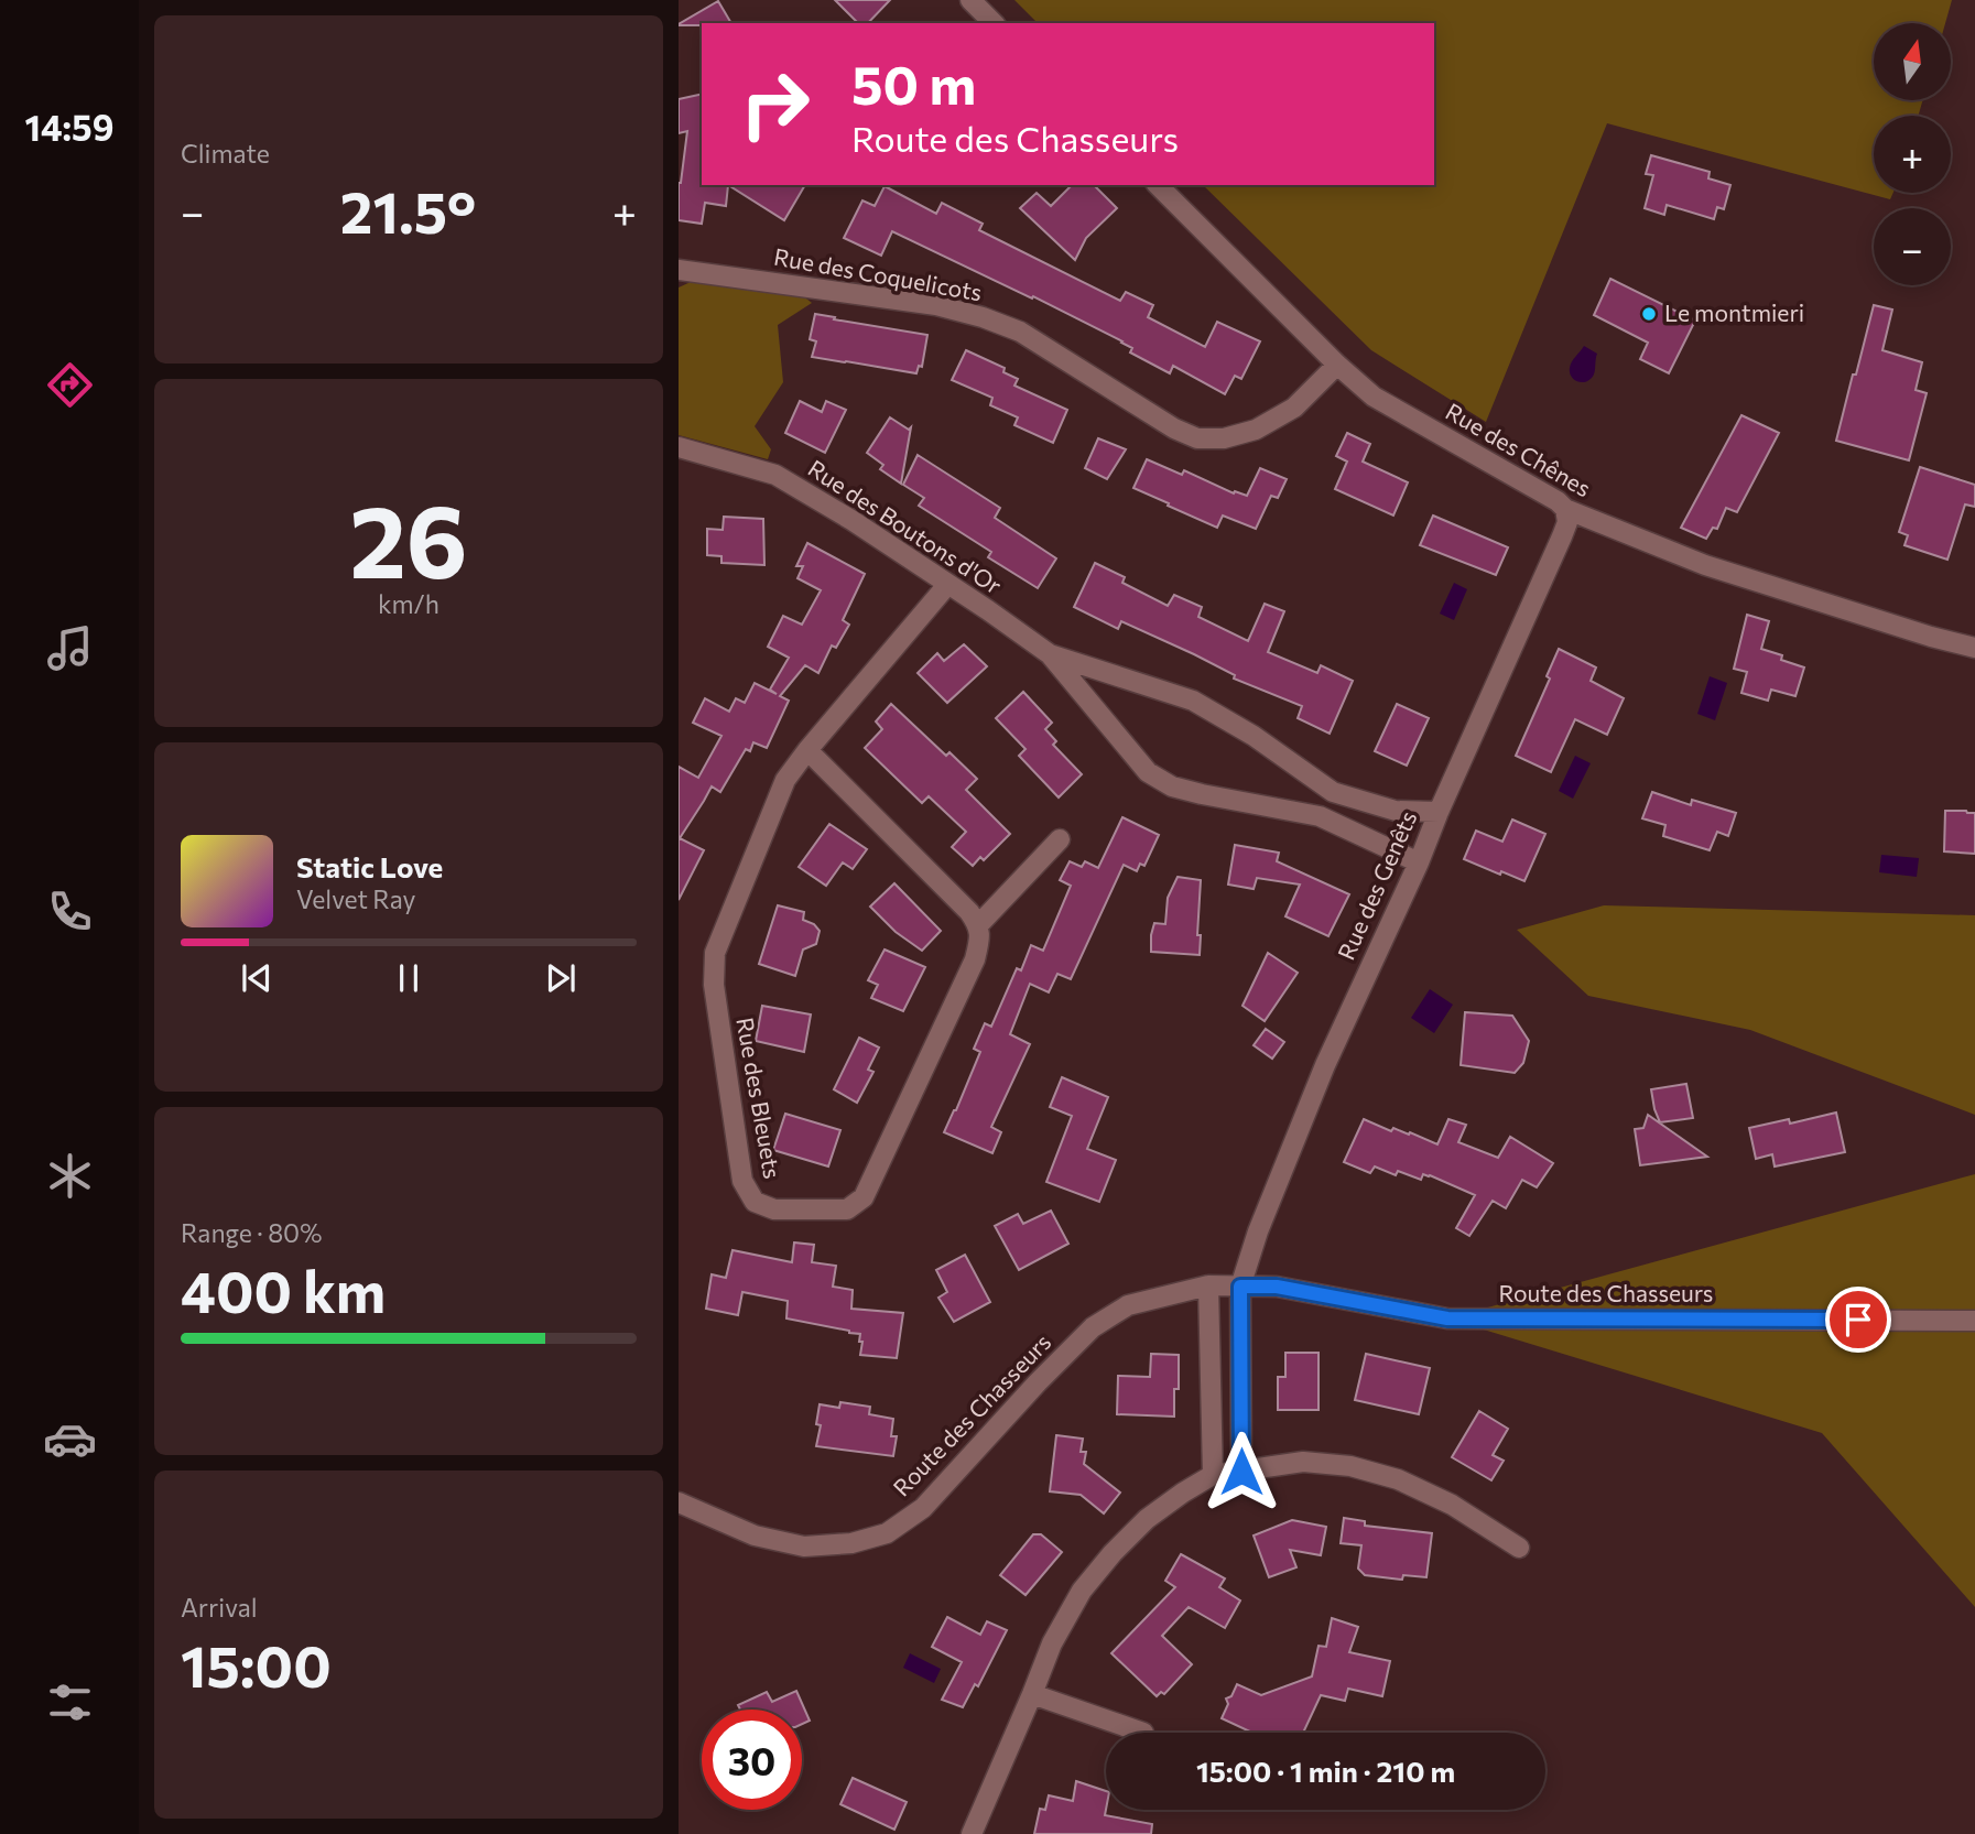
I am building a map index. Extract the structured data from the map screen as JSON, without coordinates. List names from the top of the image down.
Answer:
{
  "streets": {
    "street": [
      "Rue des Coquelicots",
      "Rue des Chênes",
      "Rue des Boutons d'Or",
      "Rue des Genêts",
      "Rue des Bleuets",
      "Route des Chasseurs"
    ]
  },
  "crossings": [
    ["Rue des Coquelicots", "Rue des Chênes"],
    ["Rue des Chênes", "Rue des Genêts"],
    ["Rue des Boutons d'Or", "Rue des Genêts"],
    ["Rue des Boutons d'Or", "Rue des Bleuets"],
    ["Rue des Genêts", "Route des Chasseurs"]
  ],
  "places": ["Le montmieri"],
  "north": "top",
  "page": {
    "tabs": "14:59",
    "tile": [
      "Climate",
      ["26", "km/h"],
      ["Range · 80%", "400 km"],
      ["Arrival", "15:00"]
    ],
    "map_buttons": ["+", "−"],
    "turn": ["50 m", "Route des Chasseurs"],
    "heat": ["−", "21.5°", "+"],
    "song": ["Static Love", "Velvet Ray"],
    "limit": "30",
    "trip": "15:00 · 1 min · 210 m"
  }
}
